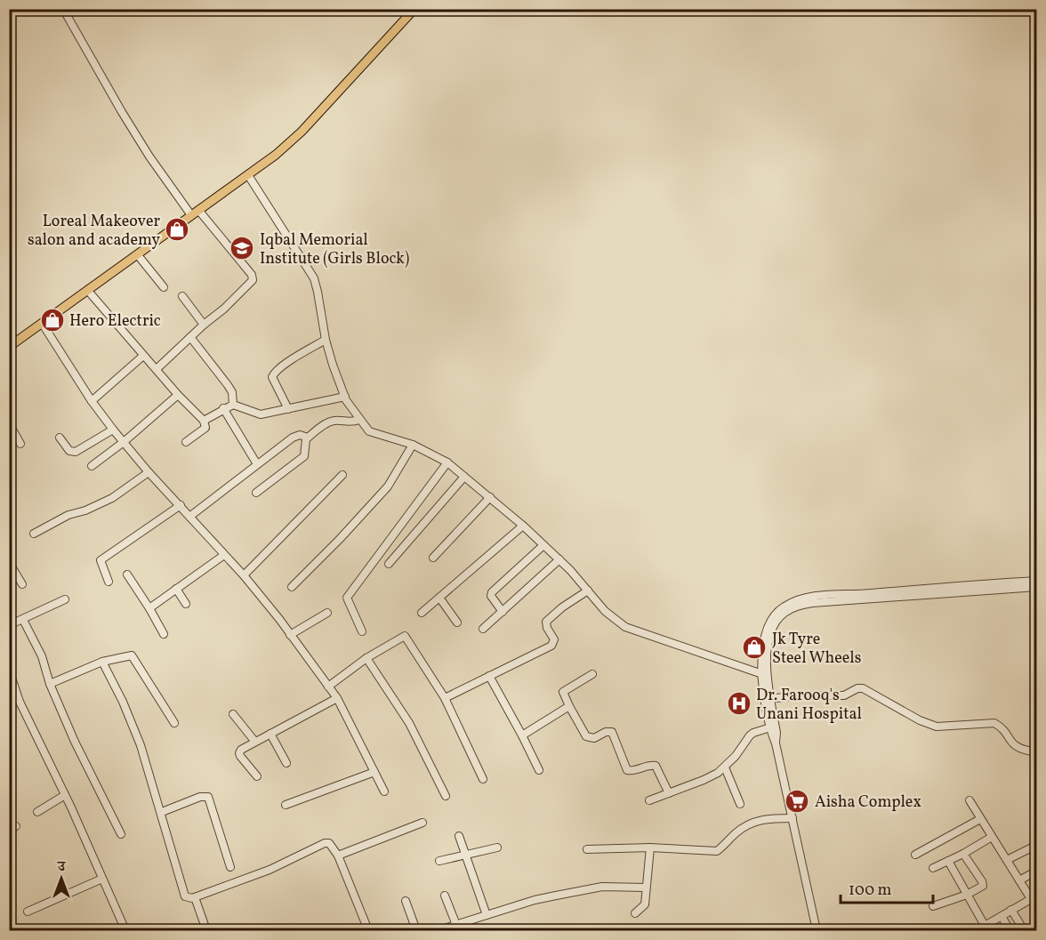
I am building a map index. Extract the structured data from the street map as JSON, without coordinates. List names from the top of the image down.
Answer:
{
  "places": {
    "shop": ["Loreal Makeover salon and academy", "Hero Electric", "Jk Tyre Steel Wheels"],
    "school or university": ["Iqbal Memorial Institute (Girls Block)"],
    "hospital": ["Dr. Farooq's Unani Hospital"],
    "supermarket": ["Aisha Complex"]
  },
  "scale_bar": "100 m",
  "north": "top"
}
